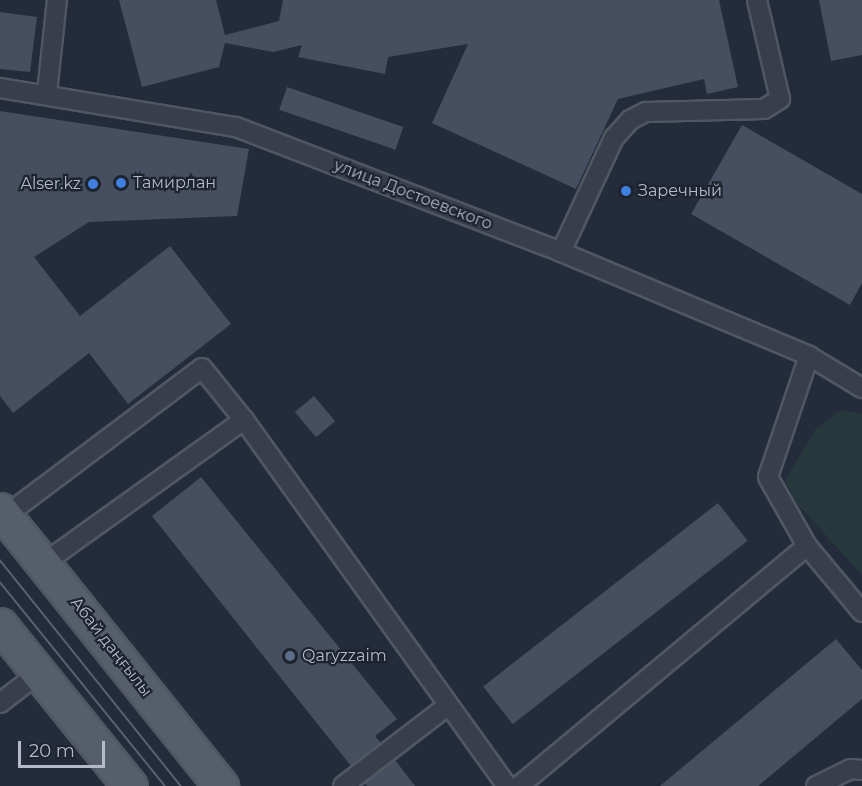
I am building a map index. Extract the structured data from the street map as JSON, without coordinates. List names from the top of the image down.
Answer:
{
  "streets": {
    "main road": ["Абай даңғылы"],
    "lane": ["улица Достоевского"]
  },
  "places": [
    "Тамирлан",
    "Alser.kz",
    "Заречный",
    "Qaryzzaim"
  ],
  "scale_bar": "20 m"
}
